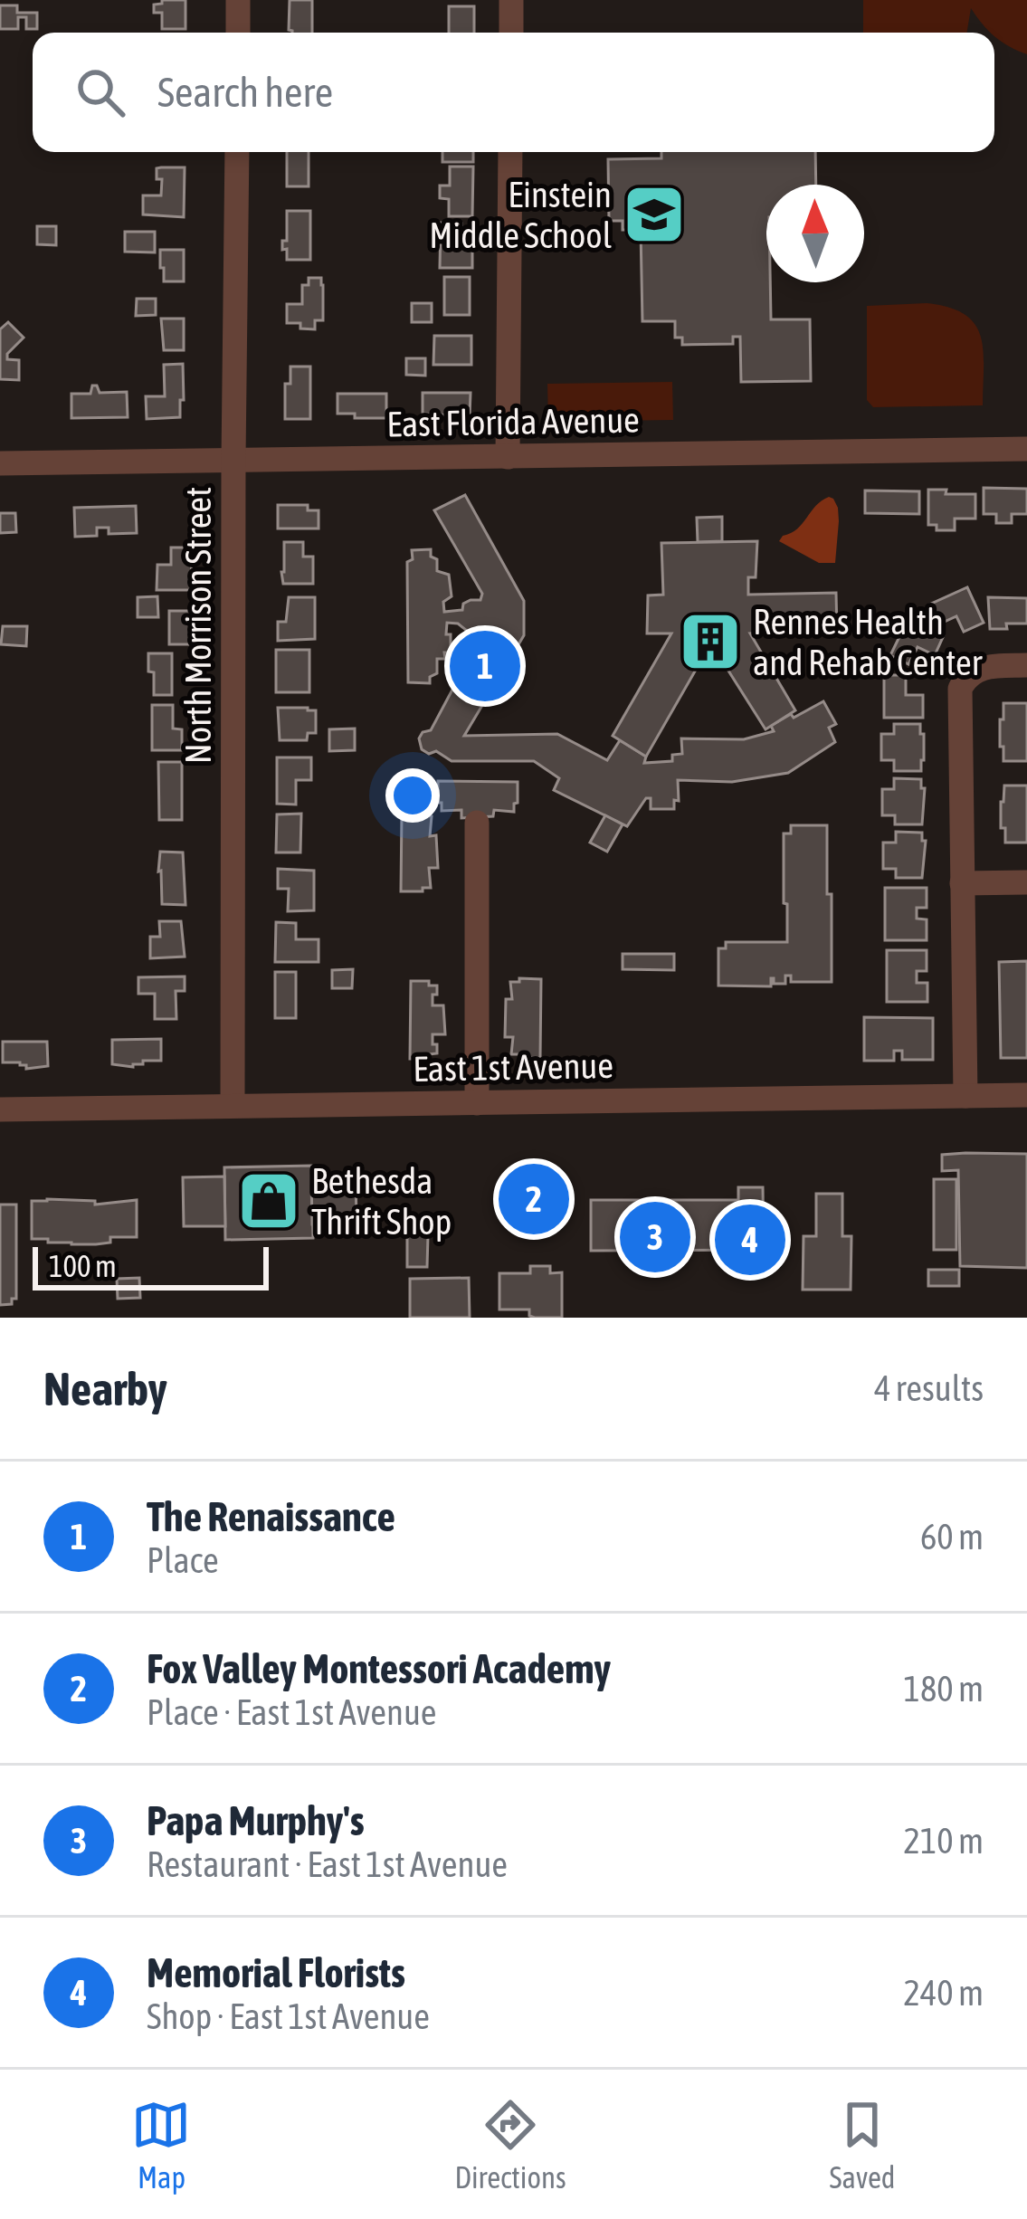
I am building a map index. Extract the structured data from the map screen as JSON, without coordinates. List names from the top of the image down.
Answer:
{
  "streets": {
    "street": ["East Florida Avenue", "North Morrison Street", "East 1st Avenue"]
  },
  "crossings": [
    ["East Florida Avenue", "North Morrison Street"],
    ["North Morrison Street", "East 1st Avenue"]
  ],
  "places": {
    "school or university": ["Einstein Middle School"],
    "building": ["Rennes Health and Rehab Center"],
    "shop": ["Bethesda Thrift Shop"]
  },
  "scale_bar": "100 m",
  "north": "top",
  "page": {
    "search": "Search here",
    "pins": [
      "1",
      "2",
      "3",
      "4"
    ],
    "scale": "100 m",
    "heading": ["Nearby", "4 results"],
    "list": [
      {
        "mark": "1",
        "name": "The Renaissance",
        "note": "Place",
        "value": "60 m"
      },
      {
        "mark": "2",
        "name": "Fox Valley Montessori Academy",
        "note": "Place · East 1st Avenue",
        "value": "180 m"
      },
      {
        "mark": "3",
        "name": "Papa Murphy's",
        "note": "Restaurant · East 1st Avenue",
        "value": "210 m"
      },
      {
        "mark": "4",
        "name": "Memorial Florists",
        "note": "Shop · East 1st Avenue",
        "value": "240 m"
      }
    ],
    "nav": ["Map", "Directions", "Saved"]
  }
}
